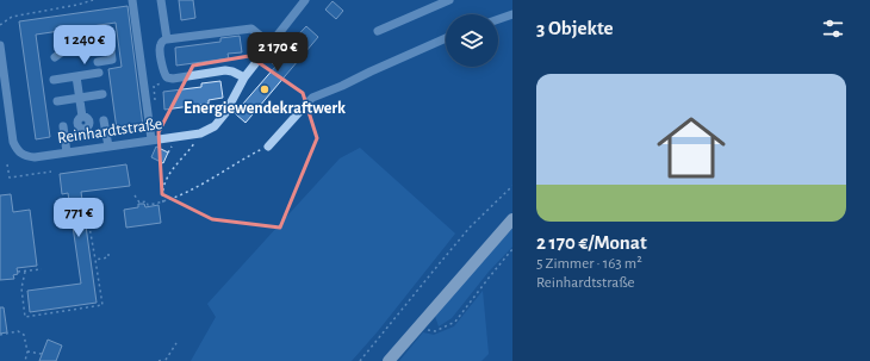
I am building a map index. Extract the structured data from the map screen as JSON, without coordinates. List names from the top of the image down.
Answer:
{
  "streets": {
    "street": ["Reinhardtstraße"]
  },
  "places": ["Energiewendekraftwerk"],
  "page": {
    "heading": "3 Objekte",
    "price": ["1 240 €", "2 170 €", "771 €"],
    "list": [
      {
        "name": "2 170 €/Monat",
        "note": "5 Zimmer · 163 m² · Reinhardtstraße"
      }
    ]
  }
}
